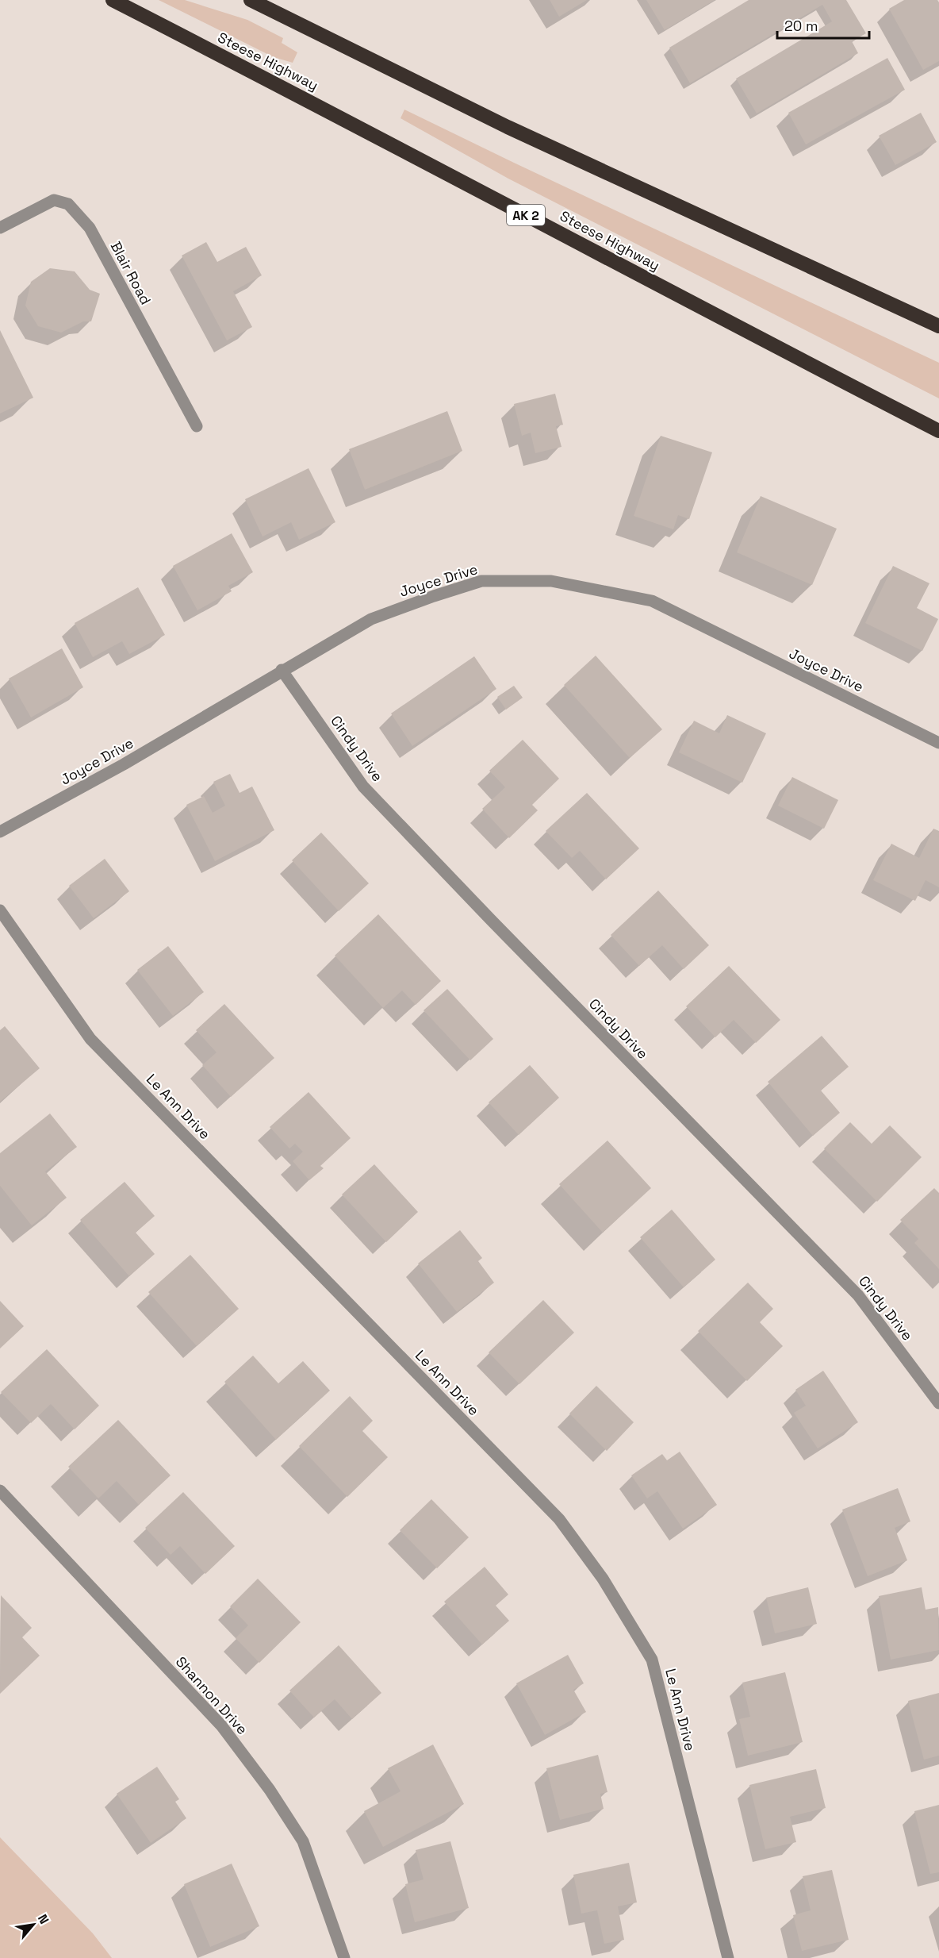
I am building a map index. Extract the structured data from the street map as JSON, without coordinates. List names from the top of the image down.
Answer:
{
  "streets": {
    "highway": ["Steese Highway", "AK 2"],
    "street": [
      "Blair Road",
      "Joyce Drive",
      "Cindy Drive",
      "Le Ann Drive",
      "Shannon Drive"
    ]
  },
  "crossings": [
    ["Joyce Drive", "Cindy Drive"]
  ],
  "scale_bar": "20 m",
  "north": "top right"
}
